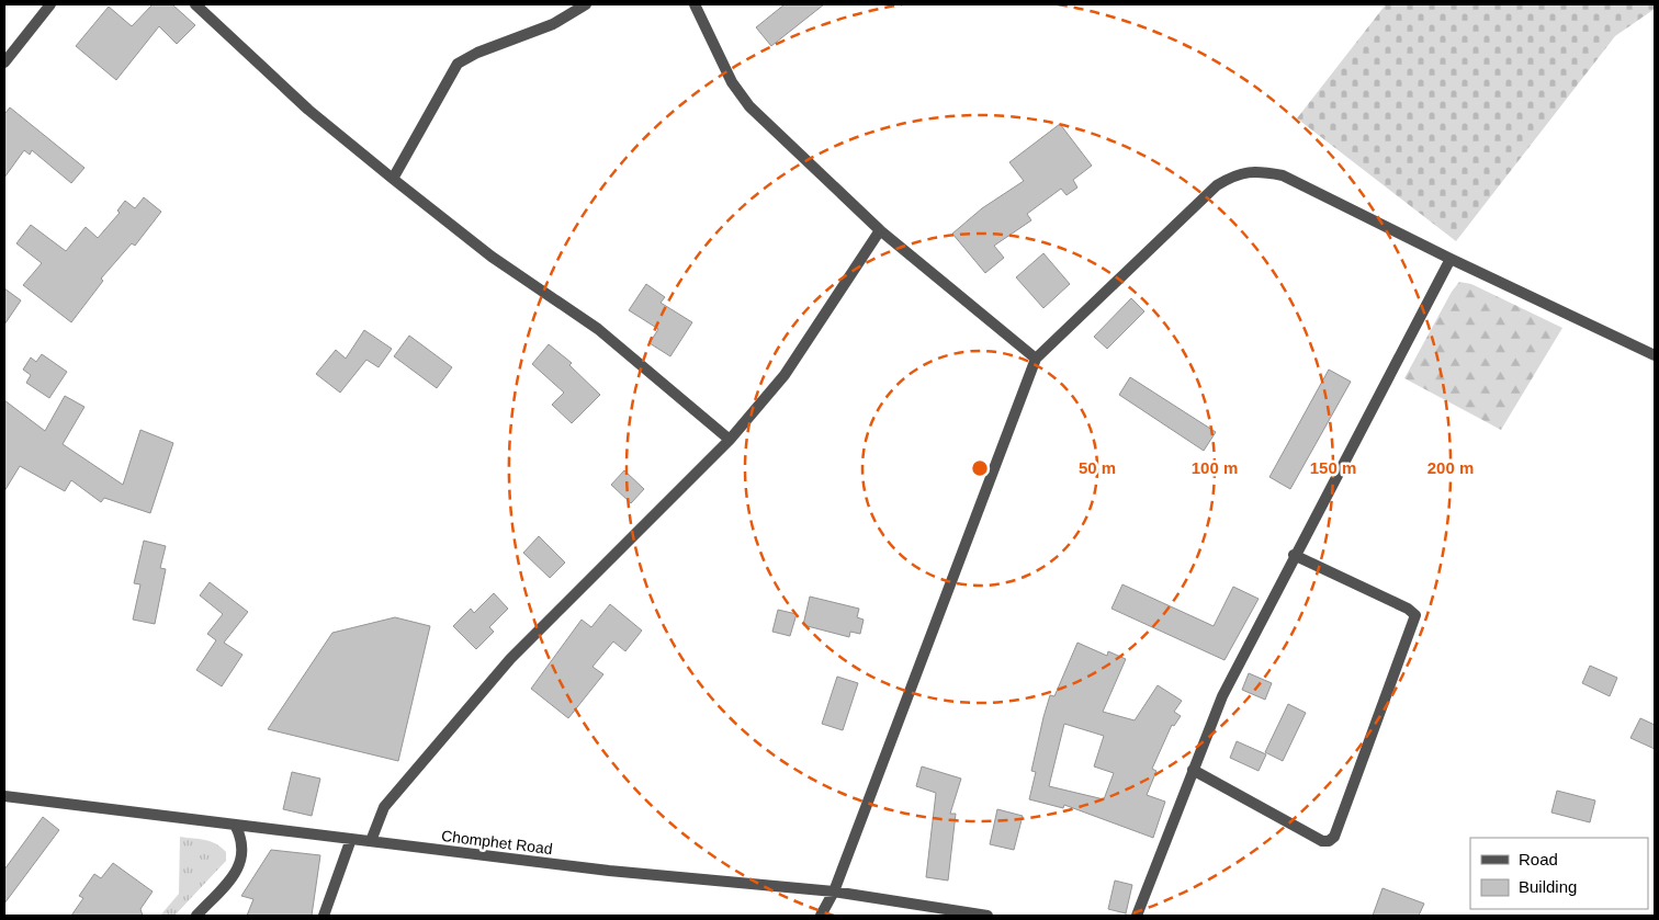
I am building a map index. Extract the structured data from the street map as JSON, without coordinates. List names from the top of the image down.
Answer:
{
  "streets": {
    "street": ["Chomphet Road"]
  },
  "legend": ["Road", "Building"],
  "rings": [
    "50 m",
    "100 m",
    "150 m",
    "200 m"
  ]
}
